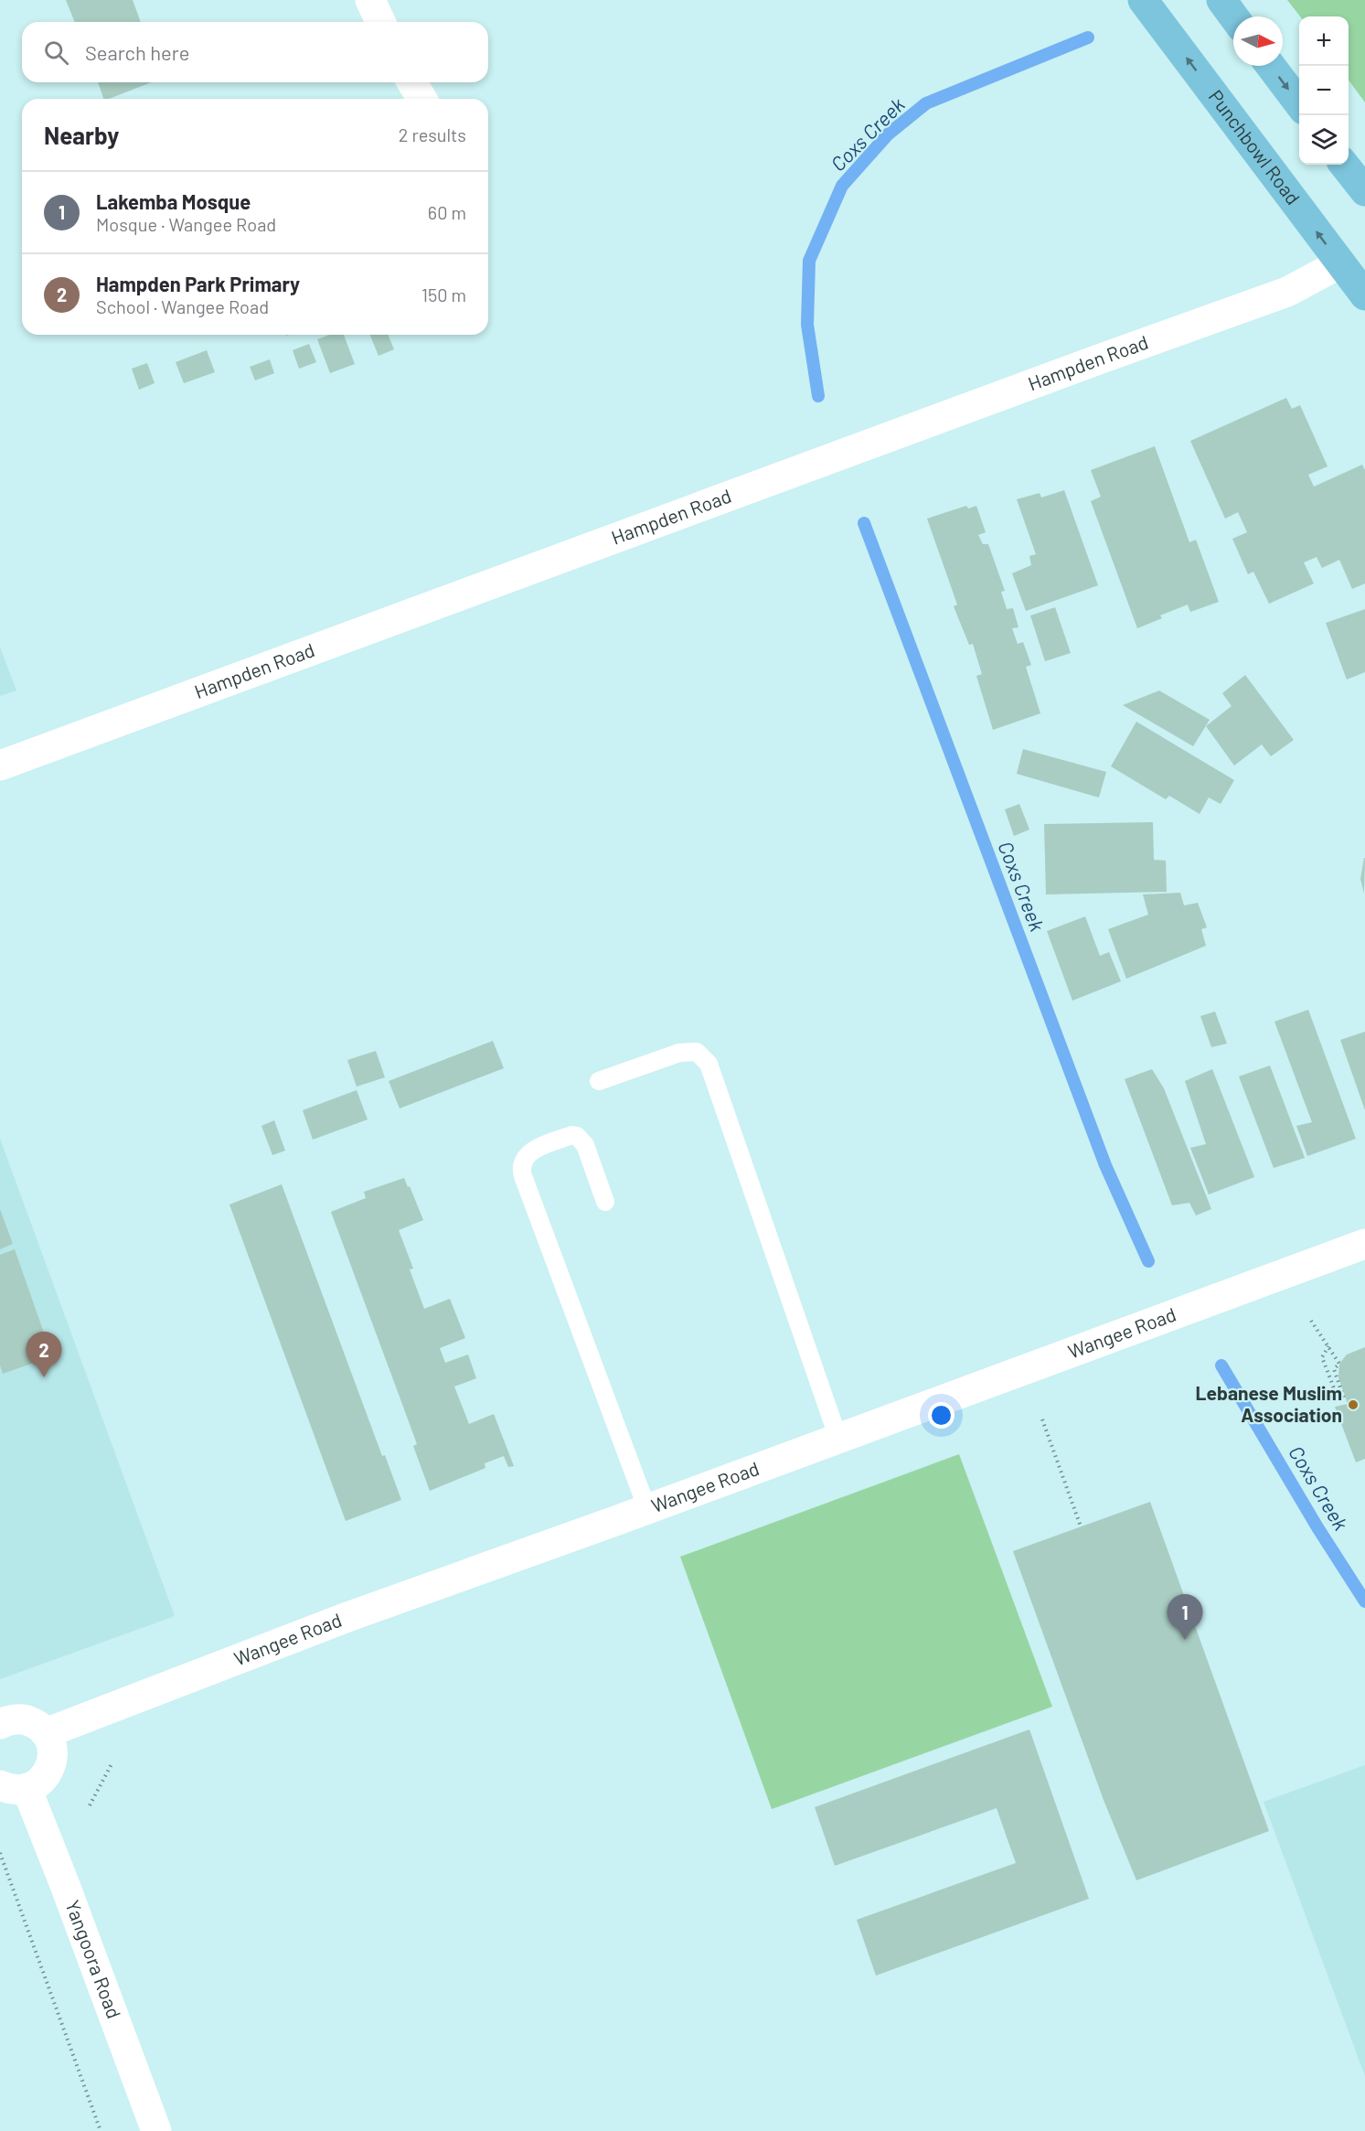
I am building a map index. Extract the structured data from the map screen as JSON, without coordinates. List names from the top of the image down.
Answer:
{
  "streets": {
    "main road": ["Punchbowl Road"],
    "street": ["Hampden Road", "Wangee Road", "Yangoora Road"]
  },
  "crossings": [
    ["Punchbowl Road", "Hampden Road"]
  ],
  "water": ["Coxs Creek"],
  "places": ["Lebanese Muslim Association"],
  "north": "right",
  "page": {
    "map_buttons": ["+", "−"],
    "search": "Search here",
    "heading": ["Nearby", "2 results"],
    "list": [
      {
        "mark": "1",
        "name": "Lakemba Mosque",
        "note": "Mosque · Wangee Road",
        "value": "60 m"
      },
      {
        "mark": "2",
        "name": "Hampden Park Primary",
        "note": "School · Wangee Road",
        "value": "150 m"
      }
    ],
    "pins": ["2", "1"]
  }
}
